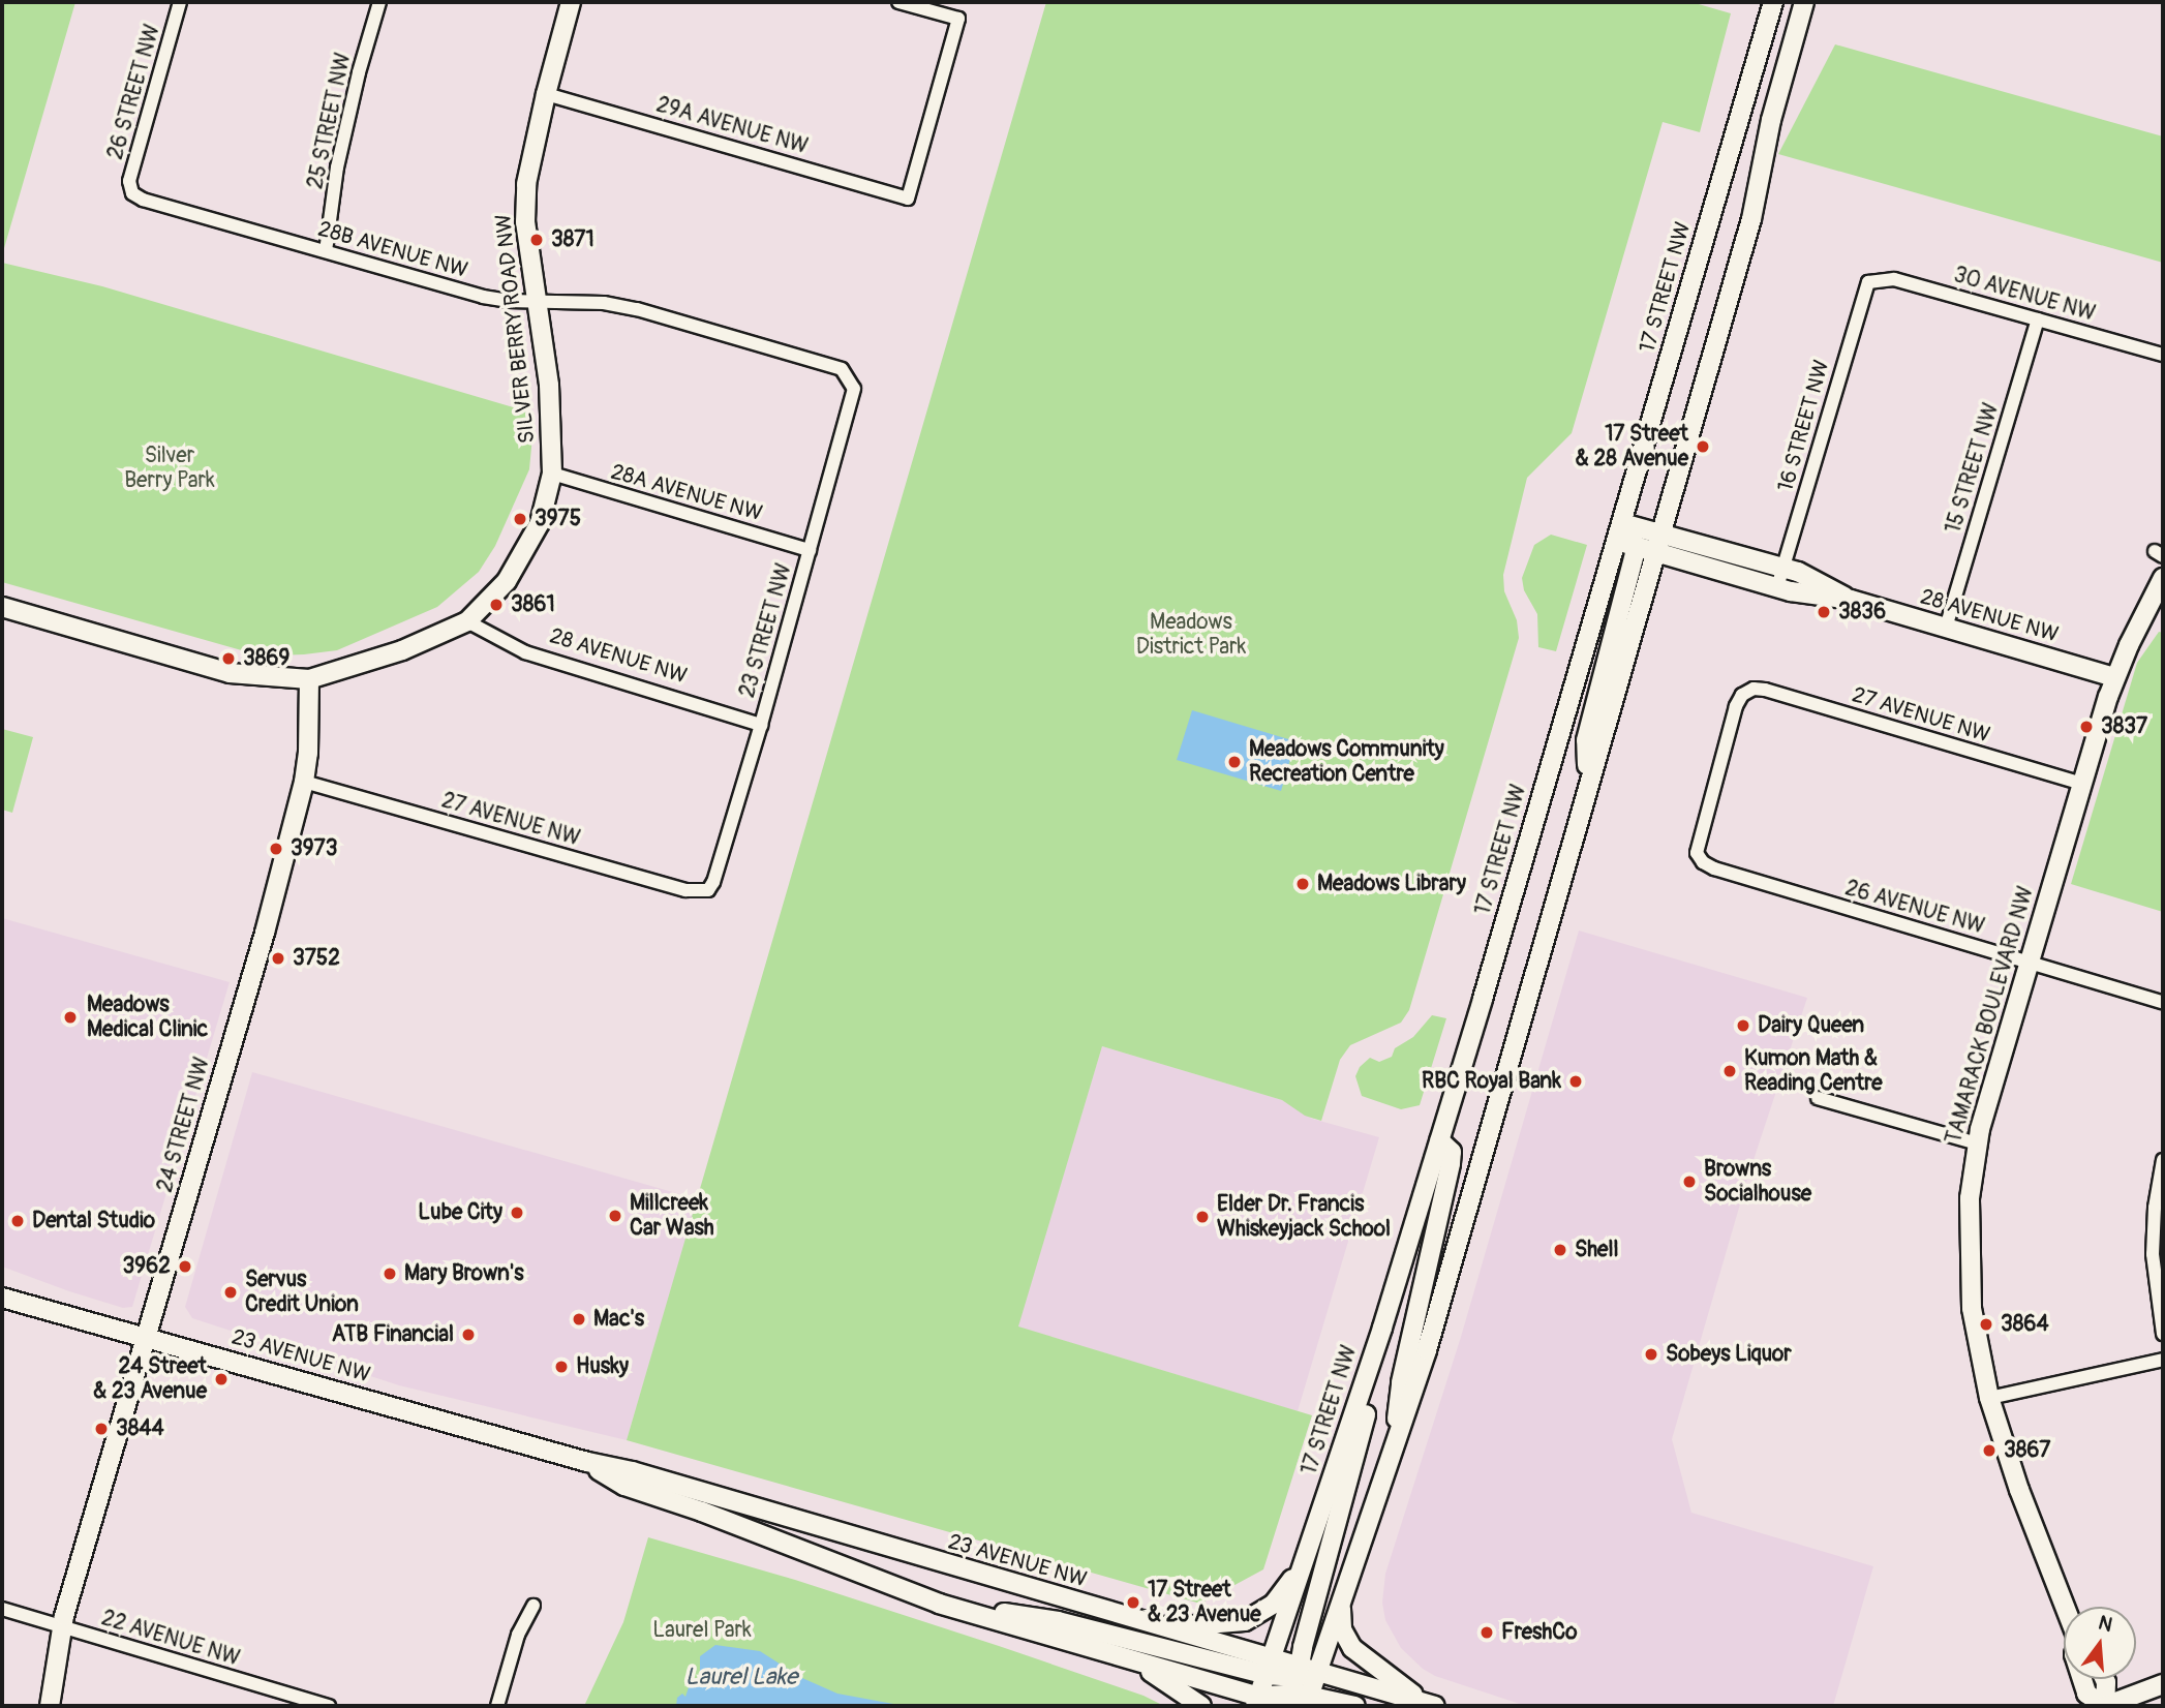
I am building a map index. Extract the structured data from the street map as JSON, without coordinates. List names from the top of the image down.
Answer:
{
  "streets": {
    "main road": [
      "17 STREET NW",
      "SILVER BERRY ROAD NW",
      "28 AVENUE NW",
      "TAMARACK BOULEVARD NW",
      "24 STREET NW",
      "23 AVENUE NW"
    ],
    "street": [
      "26 STREET NW",
      "25 STREET NW",
      "29A AVENUE NW",
      "28B AVENUE NW",
      "30 AVENUE NW",
      "16 STREET NW",
      "15 STREET NW",
      "28A AVENUE NW",
      "23 STREET NW",
      "27 AVENUE NW",
      "26 AVENUE NW",
      "22 AVENUE NW"
    ]
  },
  "crossings": [
    ["26 STREET NW", "28B AVENUE NW"],
    ["25 STREET NW", "28B AVENUE NW"],
    ["29A AVENUE NW", "SILVER BERRY ROAD NW"],
    ["28B AVENUE NW", "SILVER BERRY ROAD NW"],
    ["28B AVENUE NW", "23 STREET NW"],
    ["17 STREET NW", "28 AVENUE NW"],
    ["17 STREET NW", "23 AVENUE NW"],
    ["30 AVENUE NW", "16 STREET NW"],
    ["30 AVENUE NW", "15 STREET NW"],
    ["SILVER BERRY ROAD NW", "28A AVENUE NW"],
    ["SILVER BERRY ROAD NW", "28 AVENUE NW"],
    ["SILVER BERRY ROAD NW", "24 STREET NW"],
    ["16 STREET NW", "28 AVENUE NW"],
    ["15 STREET NW", "28 AVENUE NW"],
    ["28A AVENUE NW", "23 STREET NW"],
    ["28 AVENUE NW", "23 STREET NW"],
    ["28 AVENUE NW", "TAMARACK BOULEVARD NW"],
    ["23 STREET NW", "27 AVENUE NW"],
    ["27 AVENUE NW", "26 AVENUE NW"],
    ["27 AVENUE NW", "TAMARACK BOULEVARD NW"],
    ["27 AVENUE NW", "24 STREET NW"],
    ["26 AVENUE NW", "TAMARACK BOULEVARD NW"],
    ["24 STREET NW", "23 AVENUE NW"],
    ["24 STREET NW", "22 AVENUE NW"]
  ],
  "water": ["Laurel Lake"],
  "parks": ["Silver Berry Park", "Meadows District Park", "Laurel Park"],
  "places": [
    "3871",
    "17 Street & 28 Avenue",
    "3975",
    "3861",
    "3836",
    "3869",
    "3837",
    "Meadows Community Recreation Centre",
    "3973",
    "Meadows Library",
    "3752",
    "Meadows Medical Clinic",
    "Dairy Queen",
    "Kumon Math & Reading Centre",
    "RBC Royal Bank",
    "Browns Socialhouse",
    "Lube City",
    "Millcreek Car Wash",
    "Elder Dr. Francis Whiskeyjack School",
    "Dental Studio",
    "Shell",
    "3962",
    "Mary Brown's",
    "Servus Credit Union",
    "Mac's",
    "3864",
    "ATB Financial",
    "Sobeys Liquor",
    "Husky",
    "24 Street & 23 Avenue",
    "3844",
    "3867",
    "17 Street & 23 Avenue",
    "FreshCo"
  ],
  "north": "top"
}
